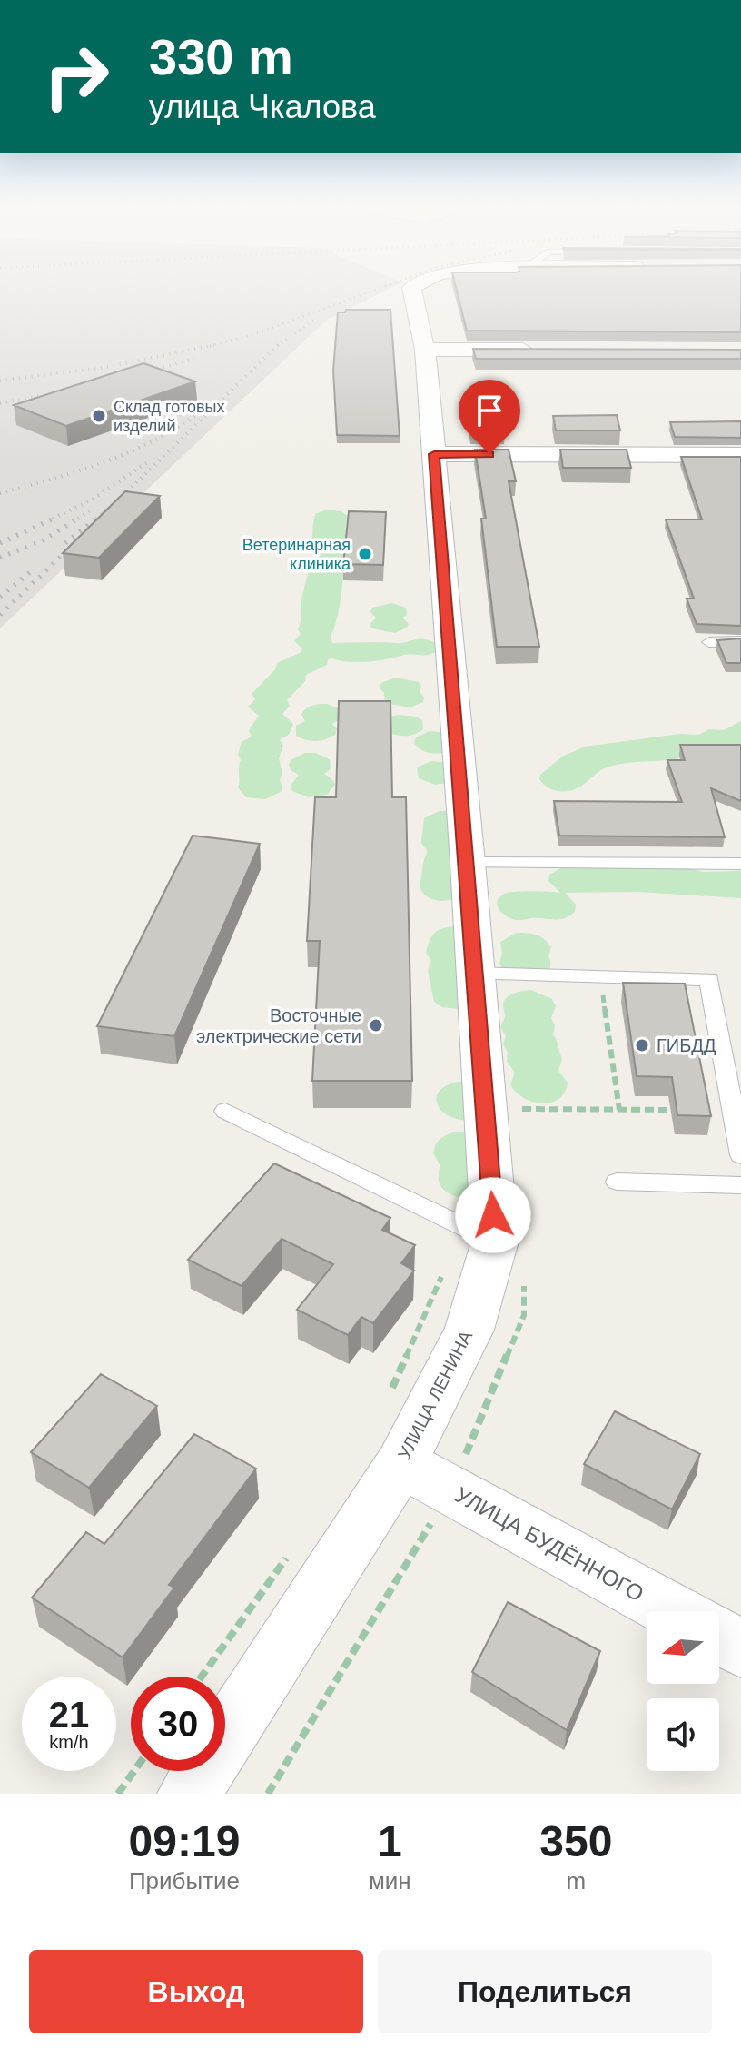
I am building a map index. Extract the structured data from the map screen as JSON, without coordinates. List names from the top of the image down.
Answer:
{
  "streets": {
    "street": ["УЛИЦА ЛЕНИНА", "УЛИЦА БУДЁННОГО"]
  },
  "crossings": [
    ["УЛИЦА ЛЕНИНА", "УЛИЦА БУДЁННОГО"]
  ],
  "places": [
    "Склад готовых изделий",
    "Ветеринарная клиника",
    "Восточные электрические сети",
    "ГИБДД"
  ],
  "north": "left",
  "page": {
    "turn": ["330 m", "улица Чкалова"],
    "speed": "21 km/h",
    "limit": "30",
    "eta": [
      "09:19",
      "Прибытие",
      "1",
      "мин",
      "350",
      "m"
    ],
    "buttons": ["Выход", "Поделиться"]
  }
}
